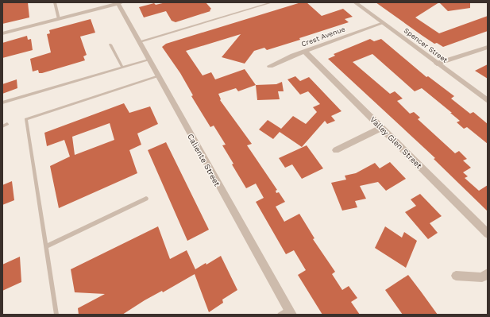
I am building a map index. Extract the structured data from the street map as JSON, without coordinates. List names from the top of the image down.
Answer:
{
  "streets": {
    "street": [
      "Crest Avenue",
      "Spencer Street",
      "Valley Glen Street",
      "Caliente Street"
    ]
  },
  "crossings": [
    ["Crest Avenue", "Spencer Street"],
    ["Crest Avenue", "Valley Glen Street"]
  ]
}
